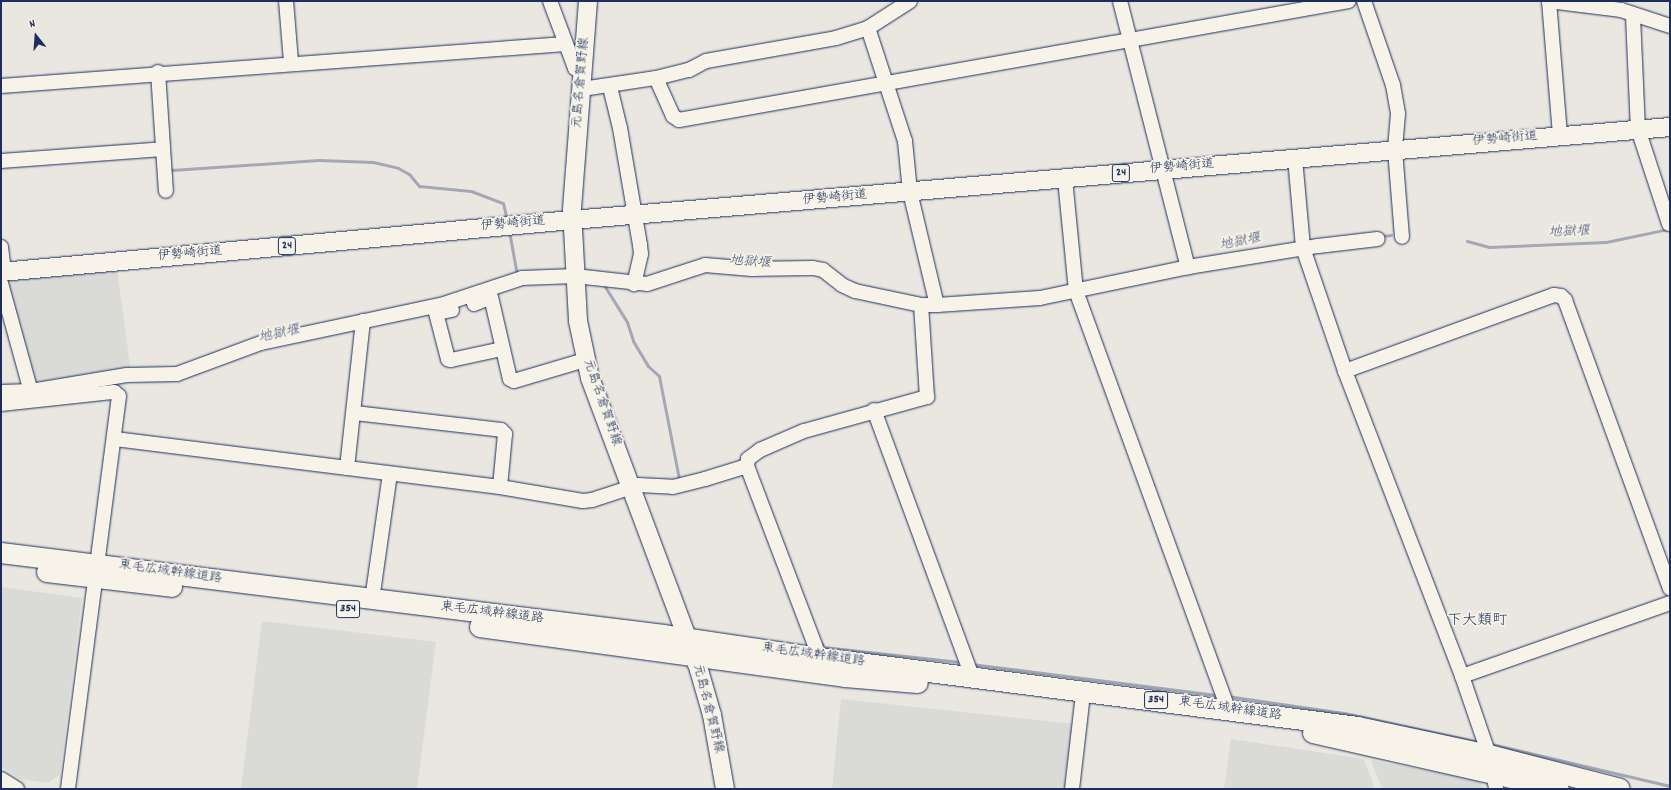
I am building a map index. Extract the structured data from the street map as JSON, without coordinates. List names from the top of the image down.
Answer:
{
  "streets": {
    "highway": ["東毛広域幹線道路", "354"],
    "main road": ["元島名倉賀野線", "伊勢崎街道", "24"]
  },
  "crossings": [
    ["元島名倉賀野線", "伊勢崎街道"],
    ["元島名倉賀野線", "東毛広域幹線道路"]
  ],
  "districts": ["下大類町"],
  "water": ["地獄堰"],
  "north": "top"
}
